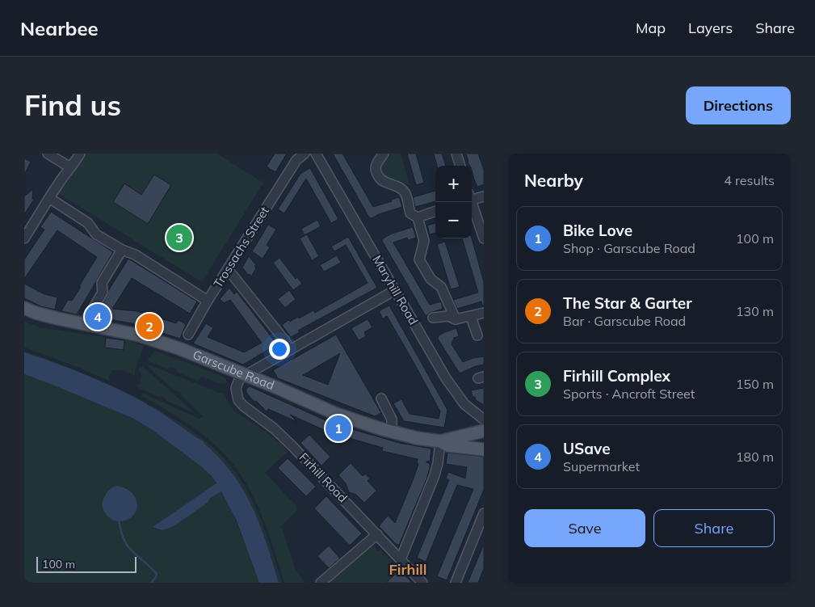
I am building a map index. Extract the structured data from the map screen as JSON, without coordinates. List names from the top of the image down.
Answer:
{
  "streets": {
    "main road": ["Garscube Road"],
    "street": ["Trossachs Street", "Maryhill Road", "Firhill Road"]
  },
  "crossings": [
    ["Garscube Road", "Firhill Road"]
  ],
  "districts": ["Firhill"],
  "scale_bar": "100 m",
  "page": {
    "header": "Nearbee",
    "nav": ["Map", "Layers", "Share"],
    "buttons": [
      "Directions",
      ["Save", "Share"]
    ],
    "title": "Find us",
    "heading": ["Nearby", "4 results"],
    "map_buttons": ["+", "−"],
    "list": [
      {
        "mark": "1",
        "name": "Bike Love",
        "note": "Shop · Garscube Road",
        "value": "100 m"
      },
      {
        "mark": "2",
        "name": "The Star & Garter",
        "note": "Bar · Garscube Road",
        "value": "130 m"
      },
      {
        "mark": "3",
        "name": "Firhill Complex",
        "note": "Sports · Ancroft Street",
        "value": "150 m"
      },
      {
        "mark": "4",
        "name": "USave",
        "note": "Supermarket",
        "value": "180 m"
      }
    ],
    "pins": [
      "3",
      "4",
      "2",
      "1"
    ],
    "scale": "100 m"
  }
}
